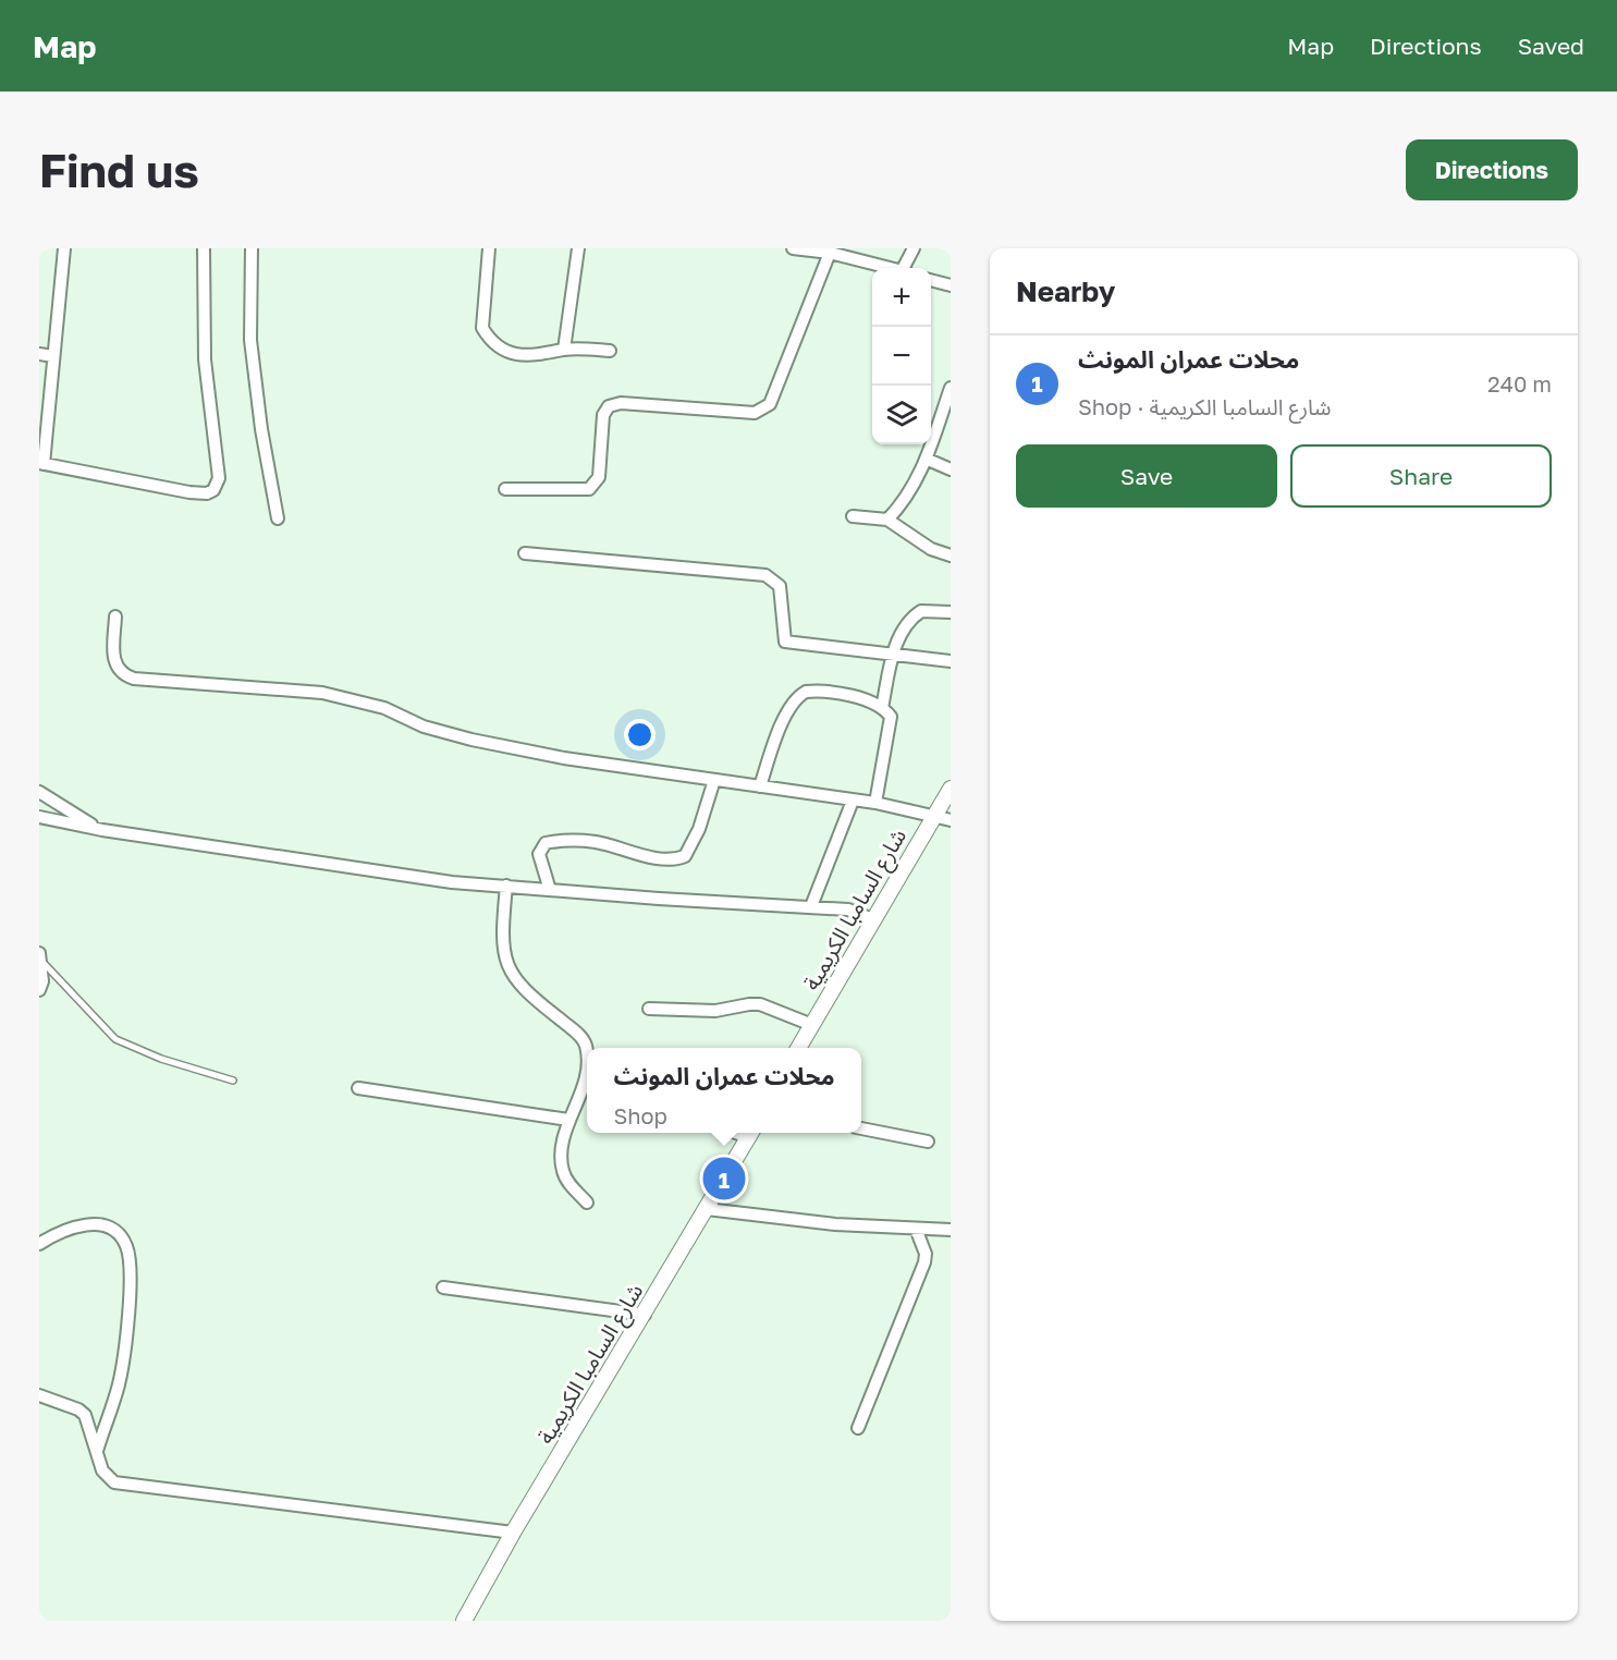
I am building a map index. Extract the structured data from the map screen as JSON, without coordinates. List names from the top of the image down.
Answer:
{
  "streets": {
    "main road": ["شارع السامبا الكريمية"]
  },
  "page": {
    "header": "Map",
    "nav": ["Map", "Directions", "Saved"],
    "buttons": [
      "Directions",
      ["Save", "Share"]
    ],
    "title": "Find us",
    "heading": "Nearby",
    "map_buttons": ["+", "−"],
    "list": [
      {
        "mark": "1",
        "name": "محلات عمران المونث",
        "note": "Shop · شارع السامبا الكريمية",
        "value": "240 m"
      }
    ],
    "popup": ["محلات عمران المونث", "Shop"],
    "pins": "1"
  }
}
